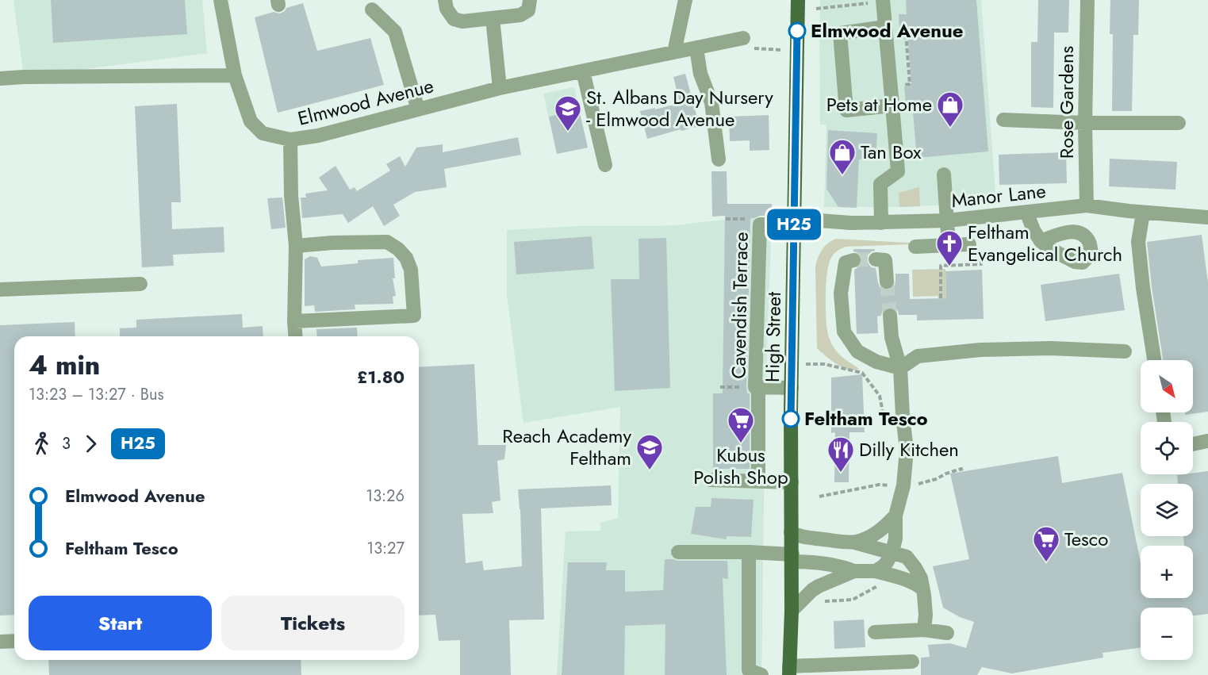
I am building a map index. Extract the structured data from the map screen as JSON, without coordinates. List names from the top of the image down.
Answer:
{
  "streets": {
    "main road": ["High Street"],
    "street": [
      "Elmwood Avenue",
      "Rose Gardens",
      "Manor Lane",
      "Cavendish Terrace"
    ]
  },
  "crossings": [
    ["Rose Gardens", "Manor Lane"],
    ["Manor Lane", "Cavendish Terrace"],
    ["Manor Lane", "High Street"],
    ["Cavendish Terrace", "High Street"]
  ],
  "places": {
    "other": ["Elmwood Avenue", "Feltham Tesco"],
    "shop": ["Pets at Home", "Tan Box"],
    "school or university": ["St. Albans Day Nursery - Elmwood Avenue", "Reach Academy Feltham"],
    "church": ["Feltham Evangelical Church"],
    "supermarket": ["Kubus Polish Shop", "Tesco"],
    "restaurant": ["Dilly Kitchen"]
  },
  "lines": ["bus line H25"],
  "north": "bottom right",
  "page": {
    "on_map": "H25",
    "heading": ["4 min", "13:23 – 13:27 · Bus", "£1.80"],
    "map_buttons": ["+", "−"],
    "legs": ["3", "H25"],
    "list": [
      {
        "name": "Elmwood Avenue",
        "value": "13:26"
      },
      {
        "name": "Feltham Tesco",
        "value": "13:27"
      }
    ],
    "buttons": ["Start", "Tickets"]
  }
}
